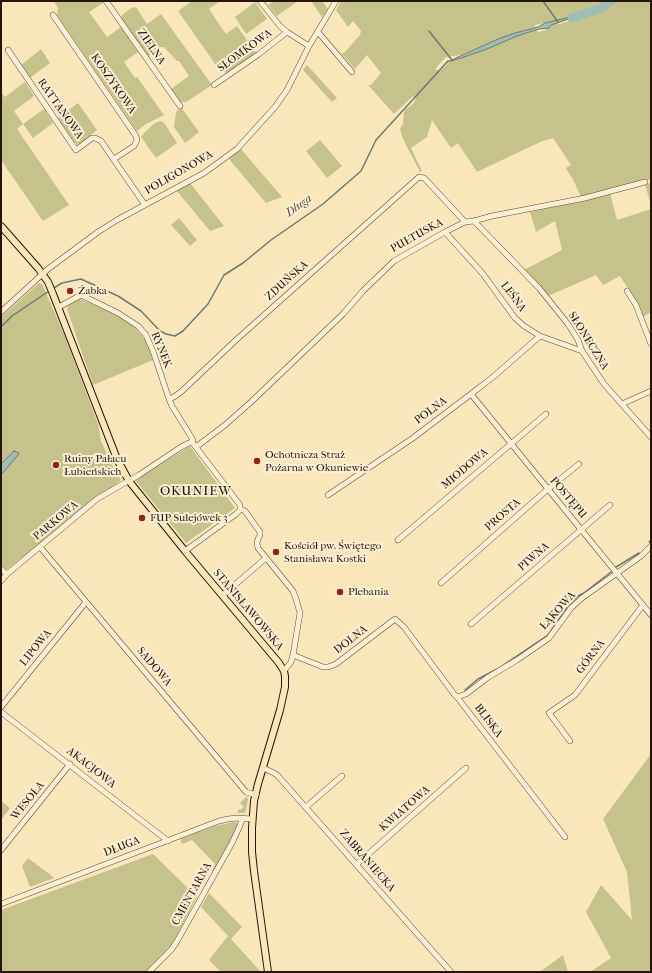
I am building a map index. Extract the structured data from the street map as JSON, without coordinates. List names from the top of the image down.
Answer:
{
  "streets": {
    "main road": ["STANISŁAWOWSKA"],
    "street": [
      "ZIELNA",
      "SŁOMKOWA",
      "KOSZYKOWA",
      "RATTANOWA",
      "POLIGONOWA",
      "PUŁTUSKA",
      "ZDUŃSKA",
      "LEŚNA",
      "SŁONECZNA",
      "RYNEK",
      "POLNA",
      "MIODOWA",
      "POSTĘPU",
      "PROSTA",
      "PARKOWA",
      "PIWNA",
      "ŁĄKOWA",
      "DOLNA",
      "LIPOWA",
      "GÓRNA",
      "SADOWA",
      "BLISKA",
      "AKACJOWA",
      "WESOŁA",
      "KWIATOWA",
      "DŁUGA",
      "ZABRANIECKA",
      "CMENTARNA"
    ]
  },
  "crossings": [
    ["KOSZYKOWA", "RATTANOWA"],
    ["RATTANOWA", "POLIGONOWA"],
    ["POLIGONOWA", "STANISŁAWOWSKA"],
    ["PUŁTUSKA", "ZDUŃSKA"],
    ["PUŁTUSKA", "LEŚNA"],
    ["PUŁTUSKA", "SŁONECZNA"],
    ["PUŁTUSKA", "RYNEK"],
    ["ZDUŃSKA", "RYNEK"],
    ["LEŚNA", "SŁONECZNA"],
    ["LEŚNA", "POLNA"],
    ["RYNEK", "STANISŁAWOWSKA"],
    ["POLNA", "POSTĘPU"],
    ["MIODOWA", "POSTĘPU"],
    ["POSTĘPU", "PROSTA"],
    ["POSTĘPU", "PIWNA"],
    ["POSTĘPU", "ŁĄKOWA"],
    ["POSTĘPU", "GÓRNA"],
    ["PARKOWA", "STANISŁAWOWSKA"],
    ["PARKOWA", "SADOWA"],
    ["ŁĄKOWA", "BLISKA"],
    ["DOLNA", "BLISKA"],
    ["LIPOWA", "SADOWA"],
    ["AKACJOWA", "WESOŁA"],
    ["AKACJOWA", "DŁUGA"],
    ["KWIATOWA", "ZABRANIECKA"],
    ["DŁUGA", "CMENTARNA"]
  ],
  "districts": ["OKUNIEW"],
  "water": ["Długa"],
  "places": [
    "Żabka",
    "Ochotnicza Straż Pożarna w Okuniewie",
    "Ruiny Pałacu Łubieńskich",
    "FUP Sulejówek 3",
    "Kościół pw. Świętego Stanisława Kostki",
    "Plebania"
  ]
}
